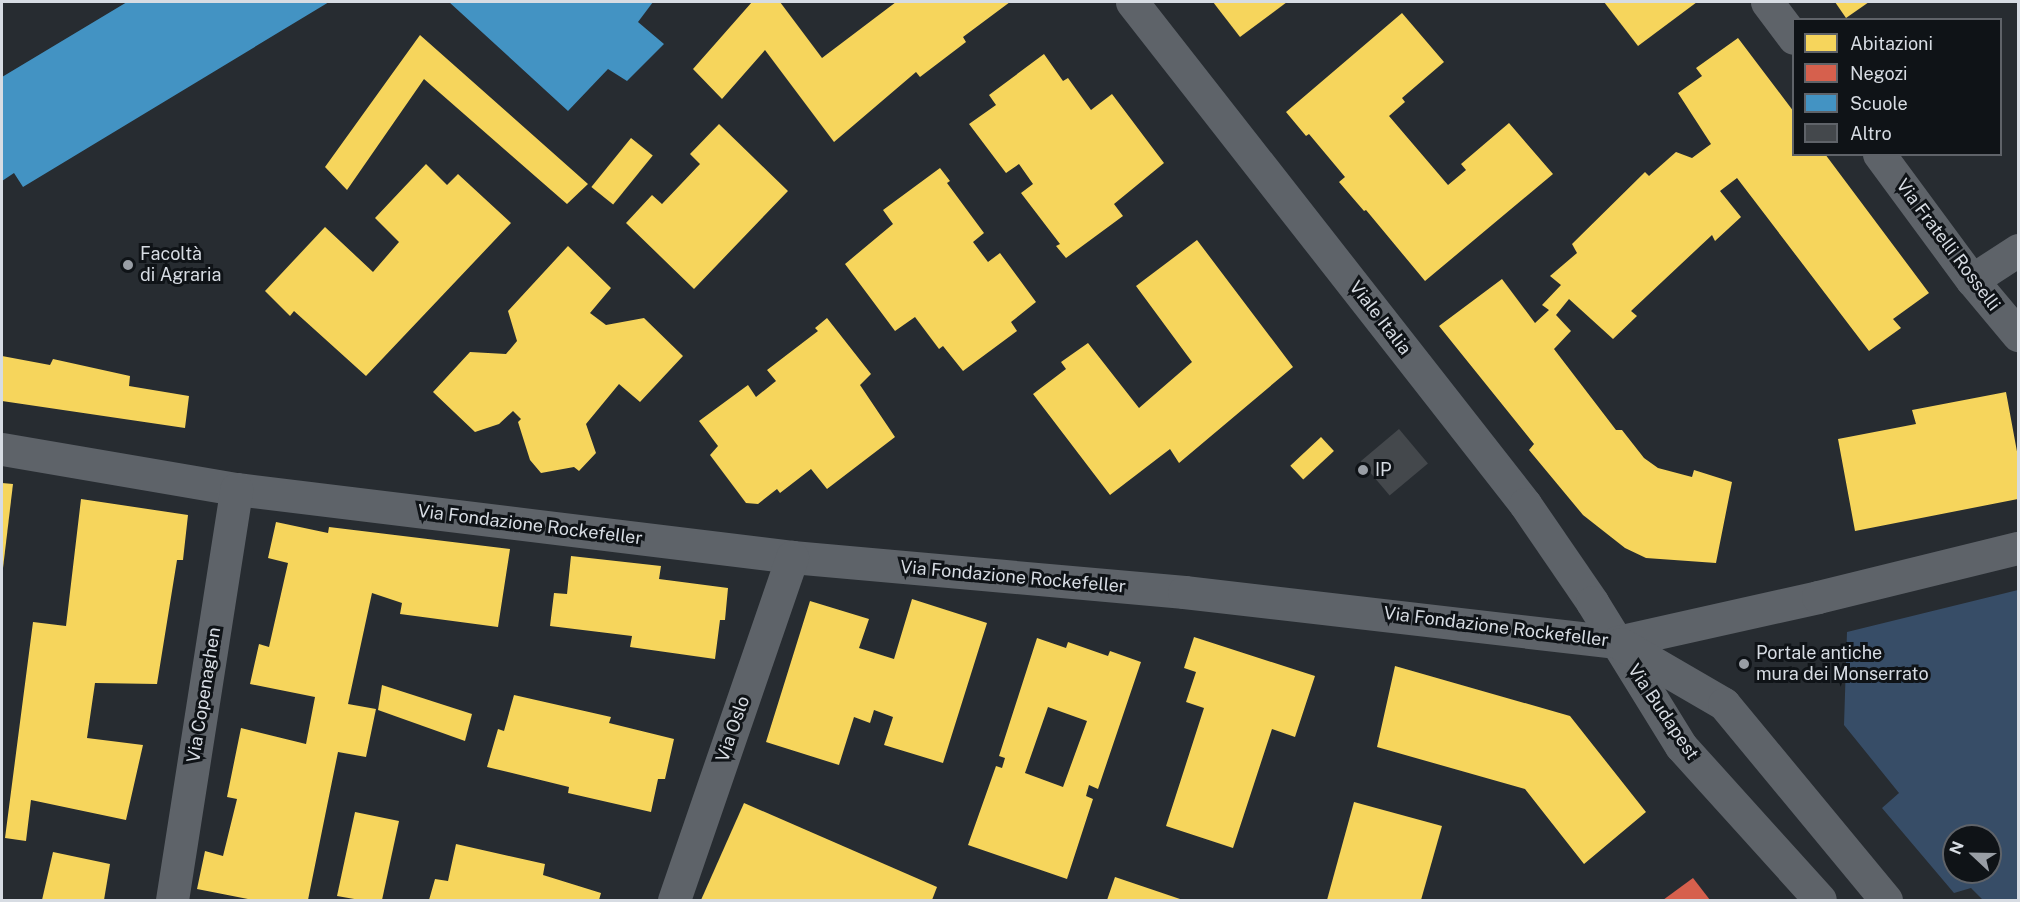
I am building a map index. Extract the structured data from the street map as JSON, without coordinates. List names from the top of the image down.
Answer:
{
  "streets": {
    "street": [
      "Via Fratelli Rosselli",
      "Viale Italia",
      "Via Fondazione Rockefeller",
      "Via Copenaghen",
      "Via Budapest",
      "Via Oslo"
    ]
  },
  "crossings": [
    ["Viale Italia", "Via Fondazione Rockefeller"],
    ["Viale Italia", "Via Budapest"],
    ["Via Fondazione Rockefeller", "Via Copenaghen"],
    ["Via Fondazione Rockefeller", "Via Budapest"],
    ["Via Fondazione Rockefeller", "Via Oslo"]
  ],
  "places": ["Facoltà di Agraria", "IP", "Portale antiche mura dei Monserrato"],
  "legend": [
    "Abitazioni",
    "Negozi",
    "Scuole",
    "Altro"
  ],
  "north": "left"
}
